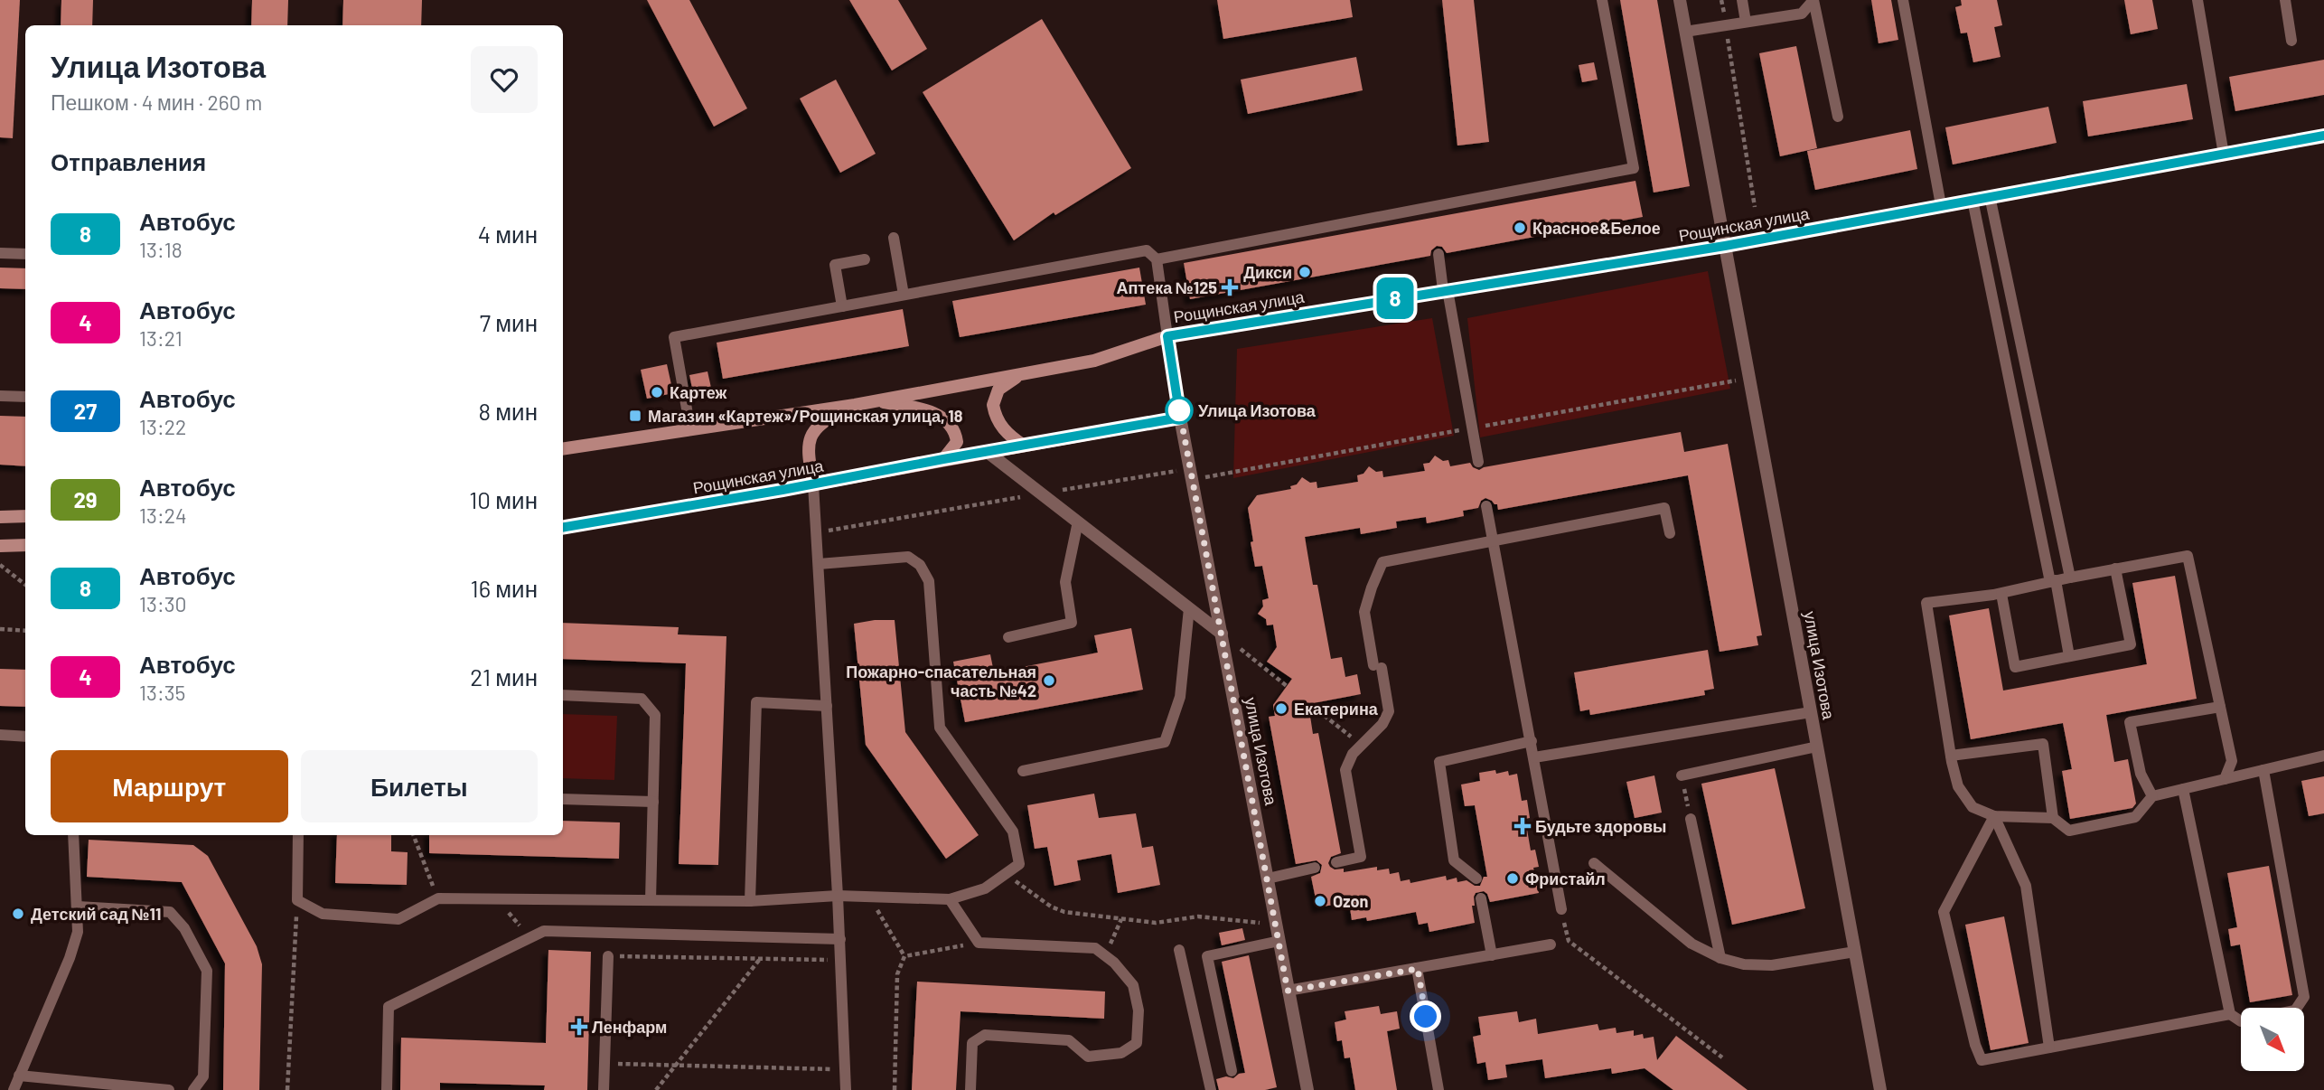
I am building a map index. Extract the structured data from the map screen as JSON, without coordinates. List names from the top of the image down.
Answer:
{
  "streets": {
    "street": ["Рощинская улица", "улица Изотова"]
  },
  "crossings": [
    ["Рощинская улица", "улица Изотова"]
  ],
  "places": {
    "other": [
      "Красное&Белое",
      "Дикси",
      "Картеж",
      "Улица Изотова",
      "Пожарно-спасательная часть №42",
      "Екатерина",
      "Фристайл",
      "Ozon",
      "Детский сад №11"
    ],
    "health": ["Аптека №125", "Будьте здоровы", "Ленфарм"],
    "transit": ["Магазин «Картеж»/Рощинская улица, 18"]
  },
  "lines": ["bus line 8"],
  "north": "bottom right",
  "page": {
    "on_map": "8",
    "heading": [
      ["Улица Изотова", "Пешком · 4 мин · 260 m"],
      "Отправления"
    ],
    "list": [
      {
        "mark": "8",
        "name": "Автобус",
        "note": "13:18",
        "value": "4 мин"
      },
      {
        "mark": "4",
        "name": "Автобус",
        "note": "13:21",
        "value": "7 мин"
      },
      {
        "mark": "27",
        "name": "Автобус",
        "note": "13:22",
        "value": "8 мин"
      },
      {
        "mark": "29",
        "name": "Автобус",
        "note": "13:24",
        "value": "10 мин"
      },
      {
        "mark": "8",
        "name": "Автобус",
        "note": "13:30",
        "value": "16 мин"
      },
      {
        "mark": "4",
        "name": "Автобус",
        "note": "13:35",
        "value": "21 мин"
      }
    ],
    "buttons": ["Маршрут", "Билеты"]
  }
}
